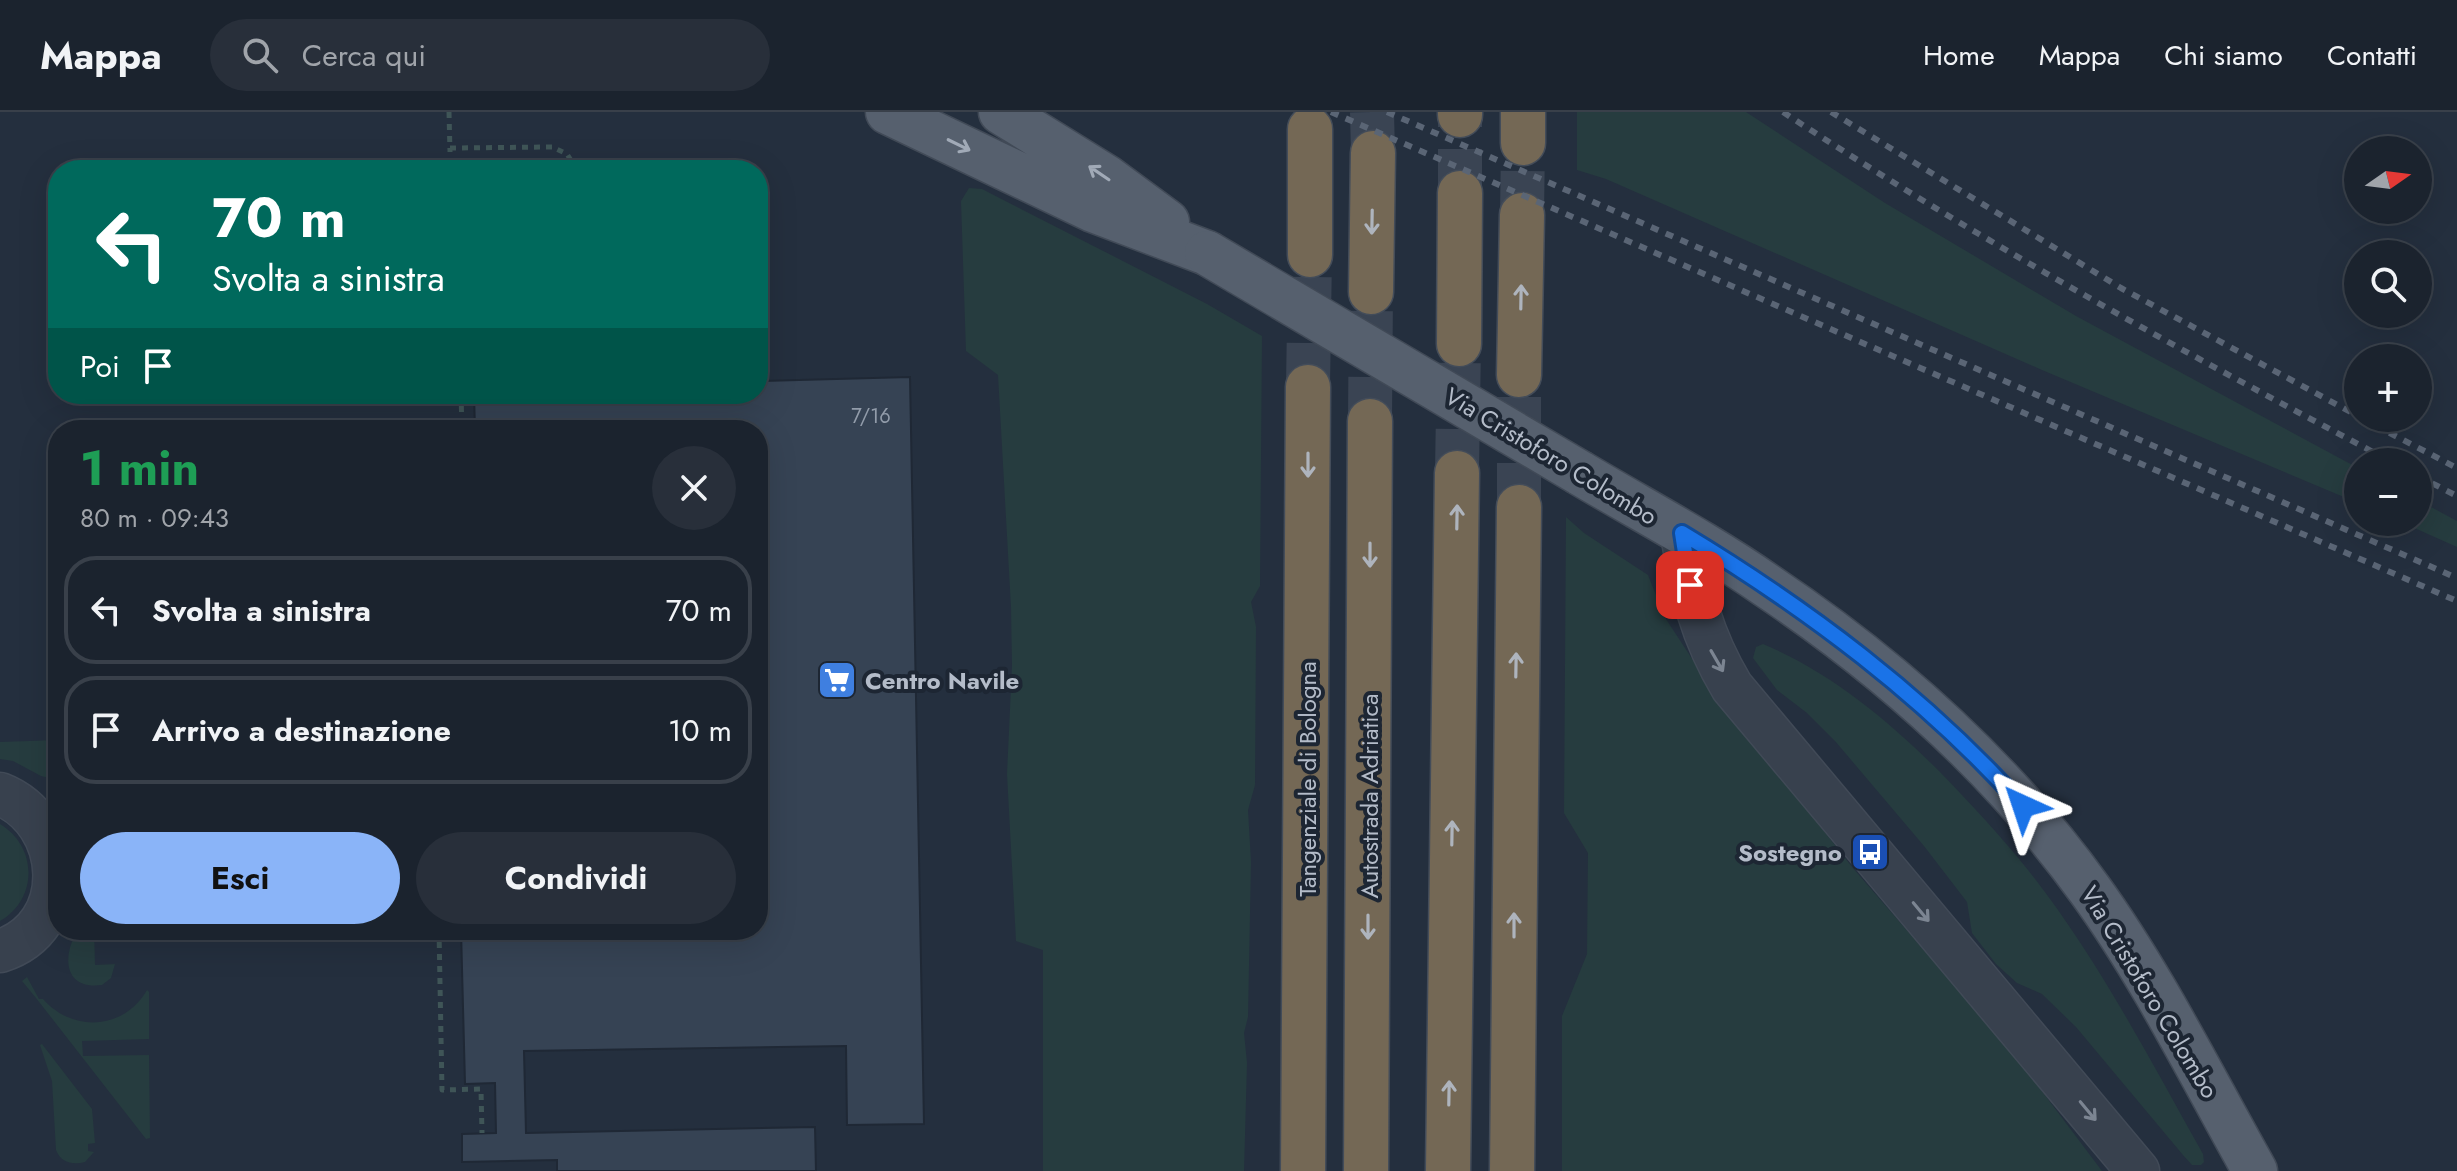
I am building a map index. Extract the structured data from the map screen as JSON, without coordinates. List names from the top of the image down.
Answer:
{
  "streets": {
    "highway": ["Tangenziale di Bologna", "Autostrada Adriatica"],
    "main road": ["Via Cristoforo Colombo"]
  },
  "places": {
    "supermarket": ["Centro Navile"],
    "bus stop": ["Sostegno"]
  },
  "house_numbers": ["7/16"],
  "north": "right",
  "page": {
    "header": "Mappa",
    "search": "Cerca qui",
    "nav": [
      "Home",
      "Mappa",
      "Chi siamo",
      "Contatti"
    ],
    "map_buttons": ["+", "−"],
    "turn": ["70 m", "Svolta a sinistra"],
    "then": "Poi",
    "heading": ["1 min", "80 m · 09:43"],
    "list": [
      {
        "name": "Svolta a sinistra",
        "value": "70 m"
      },
      {
        "name": "Arrivo a destinazione",
        "value": "10 m"
      }
    ],
    "buttons": ["Esci", "Condividi"]
  }
}
